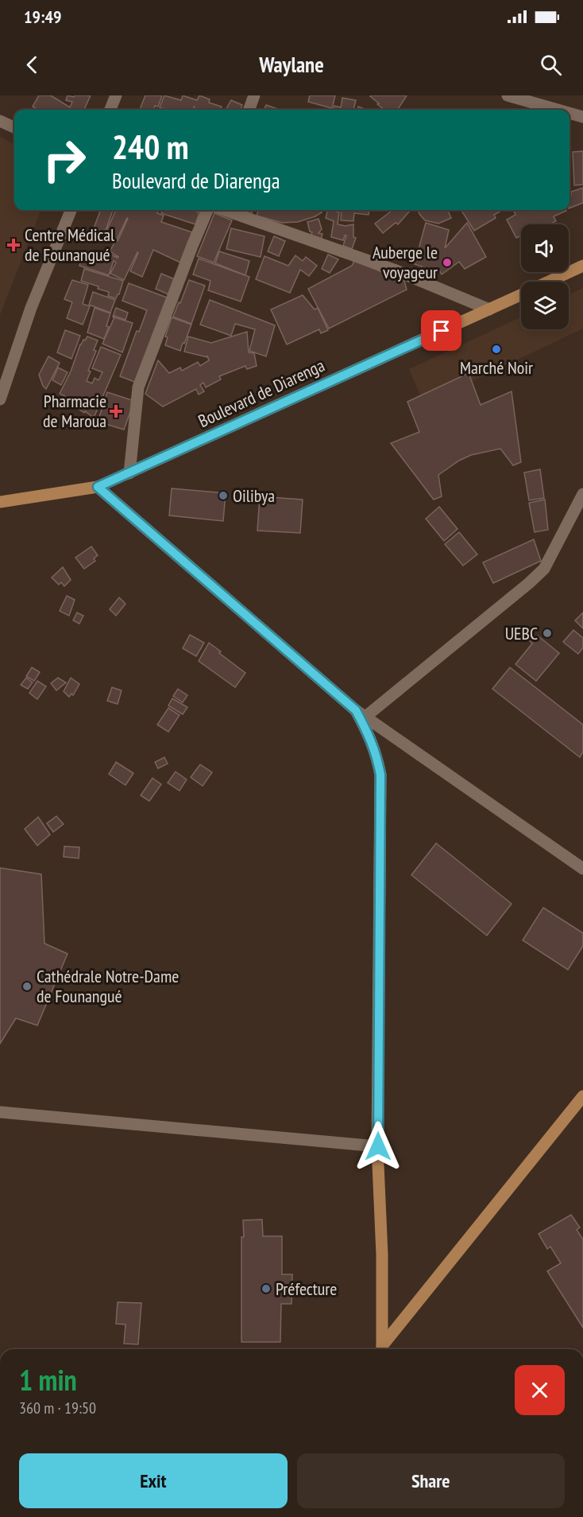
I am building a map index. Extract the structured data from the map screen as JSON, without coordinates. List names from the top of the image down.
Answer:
{
  "streets": {
    "main road": ["Boulevard de Diarenga"]
  },
  "places": {
    "health": ["Centre Médical de Founangué", "Pharmacie de Maroua"],
    "other": [
      "Auberge le voyageur",
      "Marché Noir",
      "Oilibya",
      "UEBC",
      "Cathédrale Notre-Dame de Founangué",
      "Préfecture"
    ]
  },
  "page": {
    "status": "19:49",
    "header": "Waylane",
    "turn": ["240 m", "Boulevard de Diarenga"],
    "heading": ["1 min", "360 m · 19:50"],
    "buttons": ["Exit", "Share"]
  }
}
